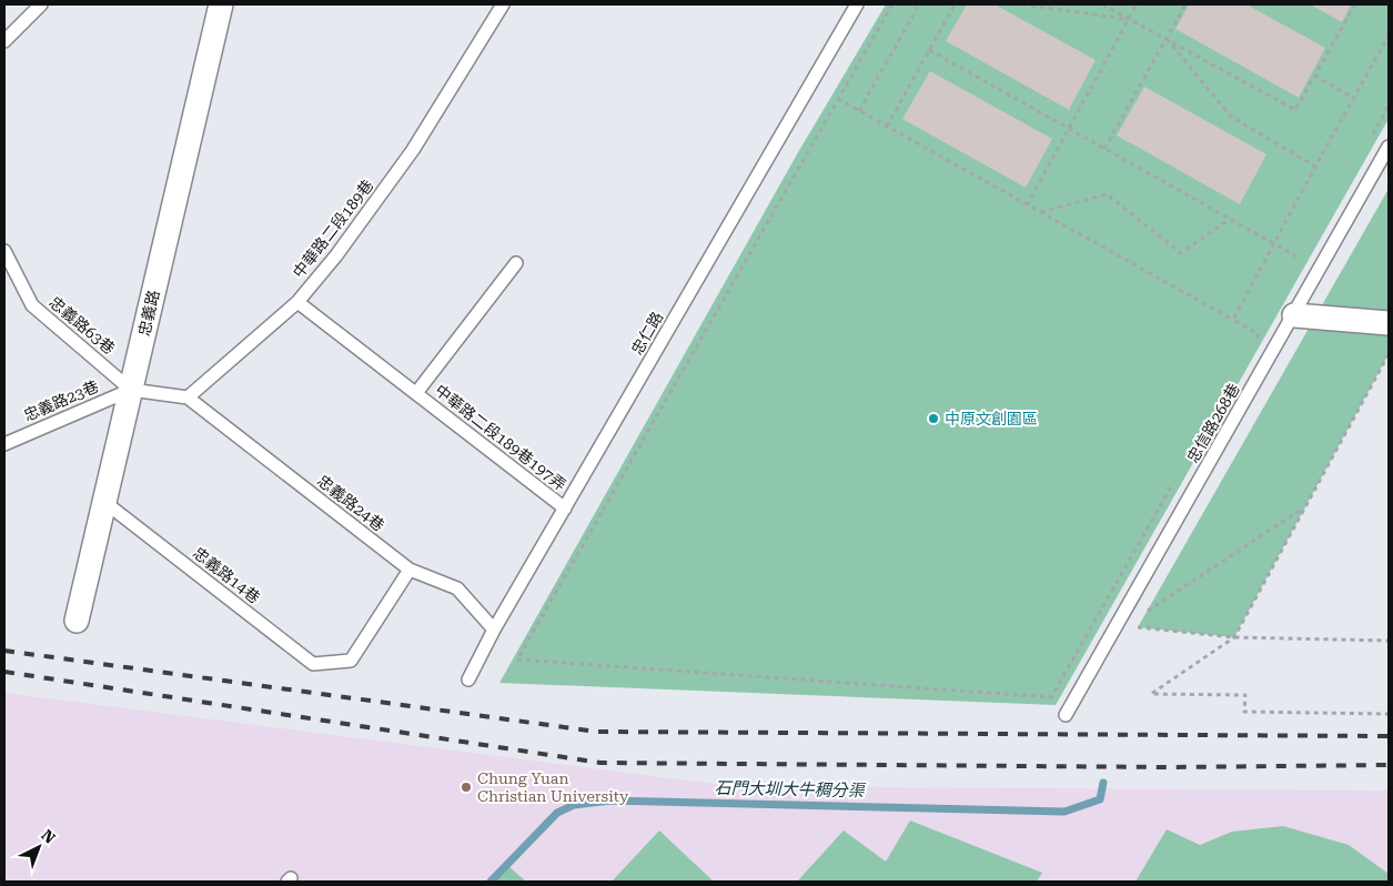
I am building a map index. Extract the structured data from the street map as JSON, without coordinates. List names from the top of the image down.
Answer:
{
  "streets": {
    "street": ["忠義路"],
    "lane": [
      "中華路二段189巷",
      "忠義路63巷",
      "忠仁路",
      "忠義路23巷",
      "忠信路268巷",
      "中華路二段189巷197弄",
      "忠義路24巷",
      "忠義路14巷"
    ]
  },
  "crossings": [
    ["中華路二段189巷", "中華路二段189巷197弄"],
    ["中華路二段189巷", "忠義路24巷"],
    ["忠義路", "忠義路63巷"],
    ["忠義路", "忠義路23巷"],
    ["忠義路", "忠義路14巷"],
    ["忠義路63巷", "忠義路23巷"],
    ["忠仁路", "中華路二段189巷197弄"],
    ["忠仁路", "忠義路24巷"],
    ["忠義路24巷", "忠義路14巷"]
  ],
  "water": ["石門大圳大牛稠分渠"],
  "places": ["中原文創園區", "Chung Yuan Christian University"],
  "north": "top right"
}
